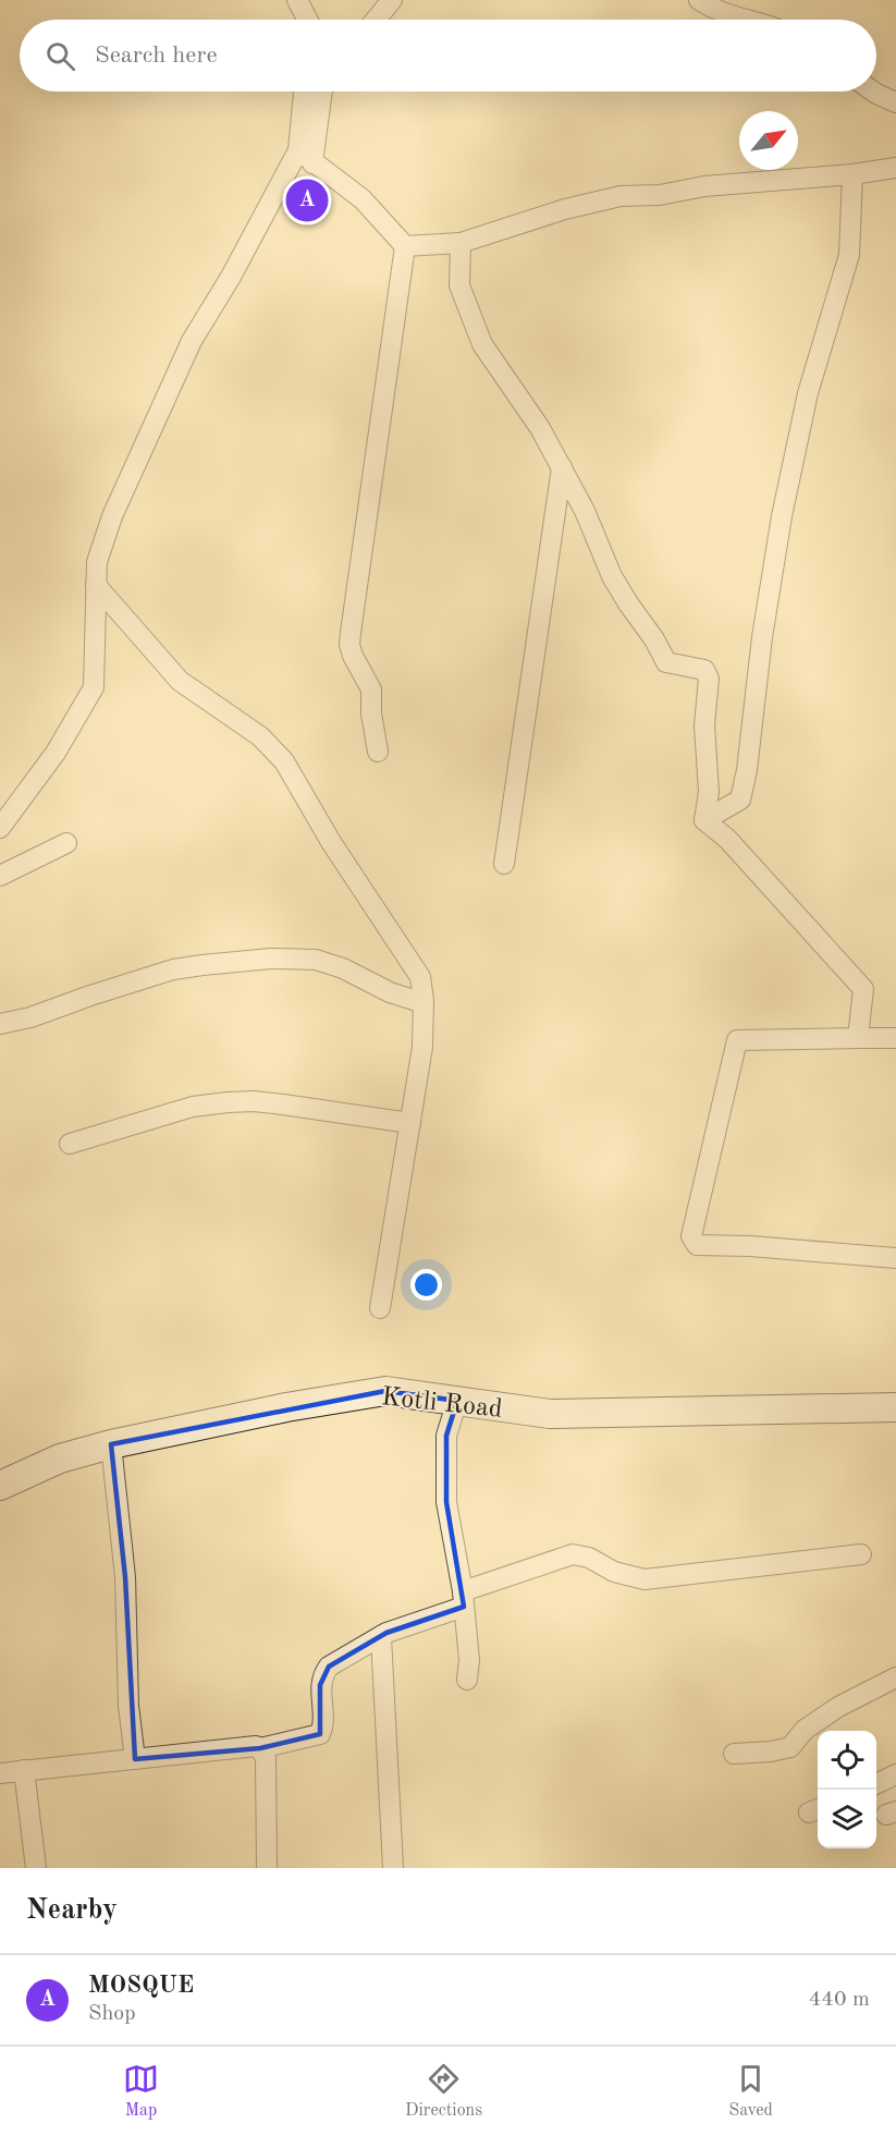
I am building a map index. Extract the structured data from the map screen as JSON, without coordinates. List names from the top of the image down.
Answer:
{
  "streets": {
    "main road": ["Kotli Road"]
  },
  "north": "top right",
  "page": {
    "search": "Search here",
    "pins": "A",
    "heading": "Nearby",
    "list": [
      {
        "mark": "A",
        "name": "MOSQUE",
        "note": "Shop",
        "value": "440 m"
      }
    ],
    "nav": ["Map", "Directions", "Saved"]
  }
}
